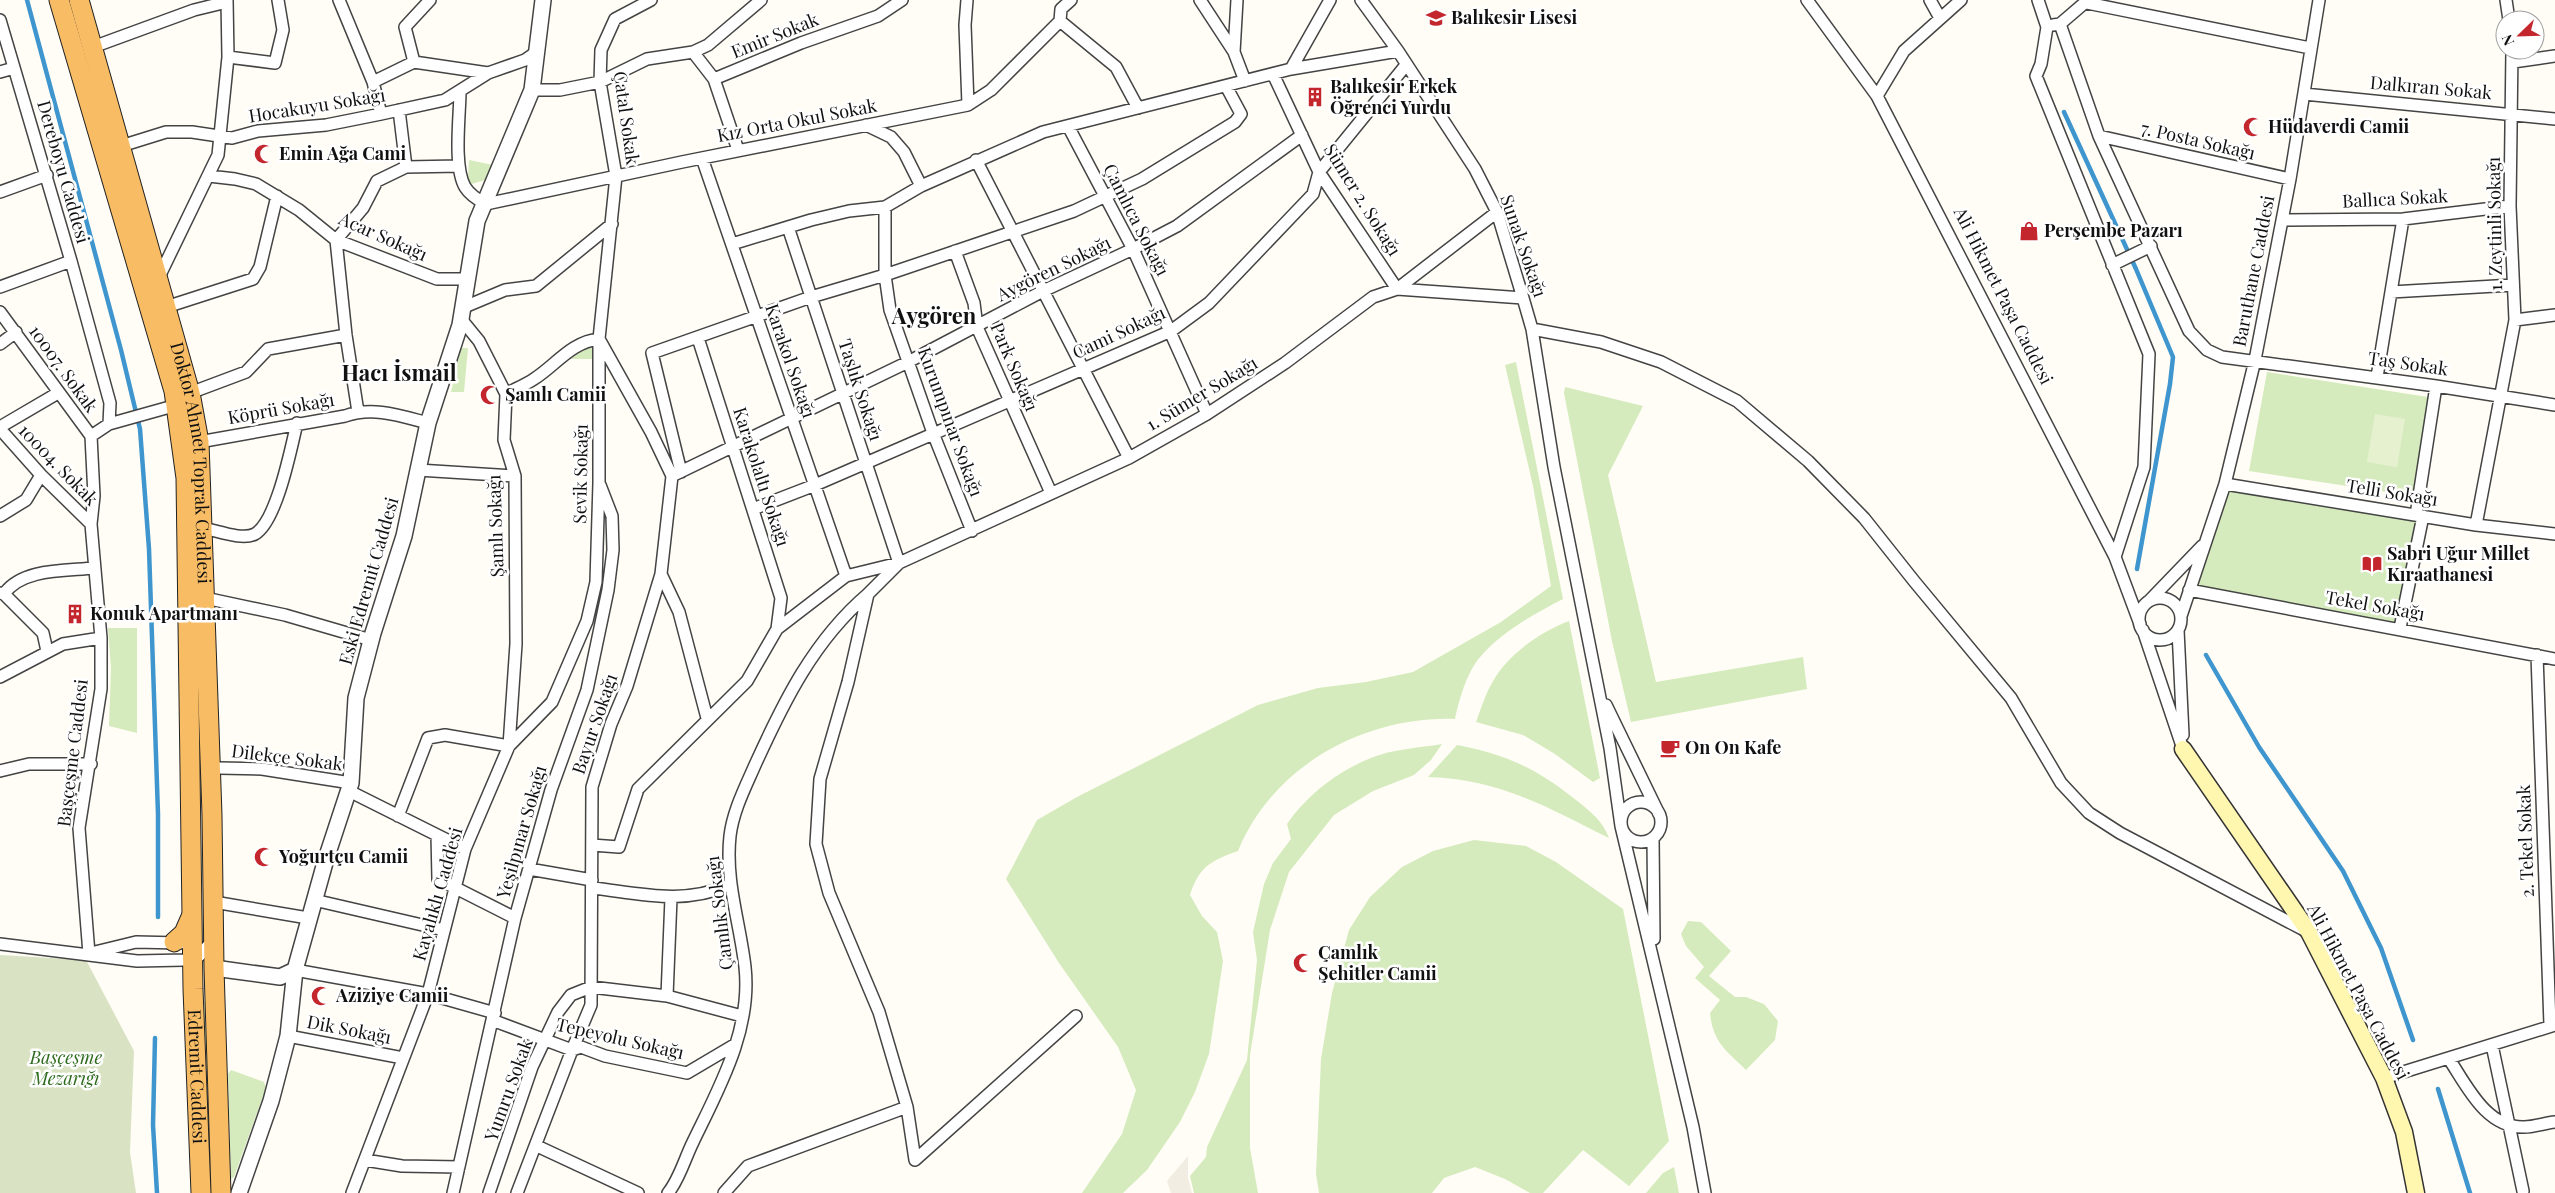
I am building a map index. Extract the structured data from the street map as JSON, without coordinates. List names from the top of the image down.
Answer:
{
  "streets": {
    "highway": ["Doktor Ahmet Toprak Caddesi", "Edremit Caddesi"],
    "main road": ["Ali Hikmet Paşa Caddesi"],
    "street": [
      "Emir Sokak",
      "Dalkıran Sokak",
      "Hocakuyu Sokağı",
      "Çatal Sokak",
      "Kız Orta Okul Sokak",
      "7. Posta Sokağı",
      "Dereboyu Caddesi",
      "Ballıca Sokak",
      "Sümer 2. Sokağı",
      "Çamlıca Sokağı",
      "1. Zeytinli Sokağı",
      "Acar Sokağı",
      "Sunak Sokağı",
      "Aygören Sokağı",
      "Baruthane Caddesi",
      "Cami Sokağı",
      "Karakol Sokağı",
      "Taş Sokak",
      "Park Sokağı",
      "10007. Sokak",
      "Taşlık Sokağı",
      "1. Sümer Sokağı",
      "Köprü Sokağı",
      "Kurumpınar Sokağı",
      "10004. Sokak",
      "Sevik Sokağı",
      "Karakolaltı Sokağı",
      "Telli Sokağı",
      "Şamlı Sokağı",
      "Eski Edremit Caddesi",
      "Tekel Sokağı",
      "Bayur Sokağı",
      "Başçeşme Caddesi",
      "Dilekçe Sokak",
      "Yeşilpınar Sokağı",
      "2. Tekel Sokak",
      "Kayalıklı Caddesi",
      "Çamlık Sokağı",
      "Dik Sokağı",
      "Tepeyolu Sokağı",
      "Yumru Sokak"
    ]
  },
  "crossings": [
    ["Dalkıran Sokak", "1. Zeytinli Sokağı"],
    ["Dalkıran Sokak", "Baruthane Caddesi"],
    ["Hocakuyu Sokağı", "Doktor Ahmet Toprak Caddesi"],
    ["Hocakuyu Sokağı", "Eski Edremit Caddesi"],
    ["Çatal Sokak", "Kız Orta Okul Sokak"],
    ["Çatal Sokak", "Sevik Sokağı"],
    ["Kız Orta Okul Sokak", "Karakol Sokağı"],
    ["Kız Orta Okul Sokak", "Sevik Sokağı"],
    ["Kız Orta Okul Sokak", "Eski Edremit Caddesi"],
    ["7. Posta Sokağı", "Baruthane Caddesi"],
    ["7. Posta Sokağı", "Taş Sokak"],
    ["Ballıca Sokak", "1. Zeytinli Sokağı"],
    ["Ballıca Sokak", "Baruthane Caddesi"],
    ["Sümer 2. Sokağı", "Aygören Sokağı"],
    ["Sümer 2. Sokağı", "Cami Sokağı"],
    ["Sümer 2. Sokağı", "1. Sümer Sokağı"],
    ["Çamlıca Sokağı", "Aygören Sokağı"],
    ["Çamlıca Sokağı", "Cami Sokağı"],
    ["Çamlıca Sokağı", "1. Sümer Sokağı"],
    ["1. Zeytinli Sokağı", "Taş Sokak"],
    ["1. Zeytinli Sokağı", "Telli Sokağı"],
    ["Acar Sokağı", "Eski Edremit Caddesi"],
    ["Sunak Sokağı", "Cami Sokağı"],
    ["Sunak Sokağı", "1. Sümer Sokağı"],
    ["Aygören Sokağı", "Karakol Sokağı"],
    ["Aygören Sokağı", "Park Sokağı"],
    ["Aygören Sokağı", "Taşlık Sokağı"],
    ["Aygören Sokağı", "Kurumpınar Sokağı"],
    ["Aygören Sokağı", "Karakolaltı Sokağı"],
    ["Aygören Sokağı", "Bayur Sokağı"],
    ["Baruthane Caddesi", "Ali Hikmet Paşa Caddesi"],
    ["Baruthane Caddesi", "Taş Sokak"],
    ["Baruthane Caddesi", "Telli Sokağı"],
    ["Baruthane Caddesi", "Tekel Sokağı"],
    ["Cami Sokağı", "Karakol Sokağı"],
    ["Cami Sokağı", "Park Sokağı"],
    ["Cami Sokağı", "Taşlık Sokağı"],
    ["Cami Sokağı", "Kurumpınar Sokağı"],
    ["Cami Sokağı", "Karakolaltı Sokağı"],
    ["Park Sokağı", "1. Sümer Sokağı"],
    ["10007. Sokak", "Doktor Ahmet Toprak Caddesi"],
    ["10007. Sokak", "Başçeşme Caddesi"],
    ["Taşlık Sokağı", "1. Sümer Sokağı"],
    ["Taşlık Sokağı", "Çamlık Sokağı"],
    ["1. Sümer Sokağı", "Kurumpınar Sokağı"],
    ["1. Sümer Sokağı", "Çamlık Sokağı"],
    ["Köprü Sokağı", "Doktor Ahmet Toprak Caddesi"],
    ["Köprü Sokağı", "Eski Edremit Caddesi"],
    ["Doktor Ahmet Toprak Caddesi", "Edremit Caddesi"],
    ["10004. Sokak", "Başçeşme Caddesi"],
    ["Sevik Sokağı", "Şamlı Sokağı"],
    ["Sevik Sokağı", "Yeşilpınar Sokağı"],
    ["Sevik Sokağı", "Kayalıklı Caddesi"],
    ["Şamlı Sokağı", "Eski Edremit Caddesi"],
    ["Şamlı Sokağı", "Kayalıklı Caddesi"],
    ["Eski Edremit Caddesi", "Dilekçe Sokak"],
    ["Eski Edremit Caddesi", "Dik Sokağı"],
    ["Eski Edremit Caddesi", "Tepeyolu Sokağı"],
    ["Tekel Sokağı", "2. Tekel Sokak"],
    ["Bayur Sokağı", "Tepeyolu Sokağı"],
    ["Bayur Sokağı", "Yumru Sokak"],
    ["Dilekçe Sokak", "Kayalıklı Caddesi"],
    ["Yeşilpınar Sokağı", "Tepeyolu Sokağı"],
    ["Kayalıklı Caddesi", "Dik Sokağı"],
    ["Kayalıklı Caddesi", "Tepeyolu Sokağı"],
    ["Çamlık Sokağı", "Tepeyolu Sokağı"],
    ["Tepeyolu Sokağı", "Yumru Sokak"]
  ],
  "districts": ["Aygören", "Hacı İsmail"],
  "parks": ["Başçeşme Mezarığı"],
  "places": {
    "school or university": ["Balıkesir Lisesi"],
    "building": ["Balıkesir Erkek Öğrenci Yurdu", "Konuk Apartmanı"],
    "mosque": [
      "Hüdaverdi Camii",
      "Emin Ağa Cami",
      "Şamlı Camii",
      "Yoğurtçu Camii",
      "Çamlık Şehitler Camii",
      "Aziziye Camii"
    ],
    "shop": ["Perşembe Pazarı"],
    "library": ["Sabri Uğur Millet Kıraathanesi"],
    "cafe": ["On On Kafe"]
  },
  "north": "bottom left"
}
